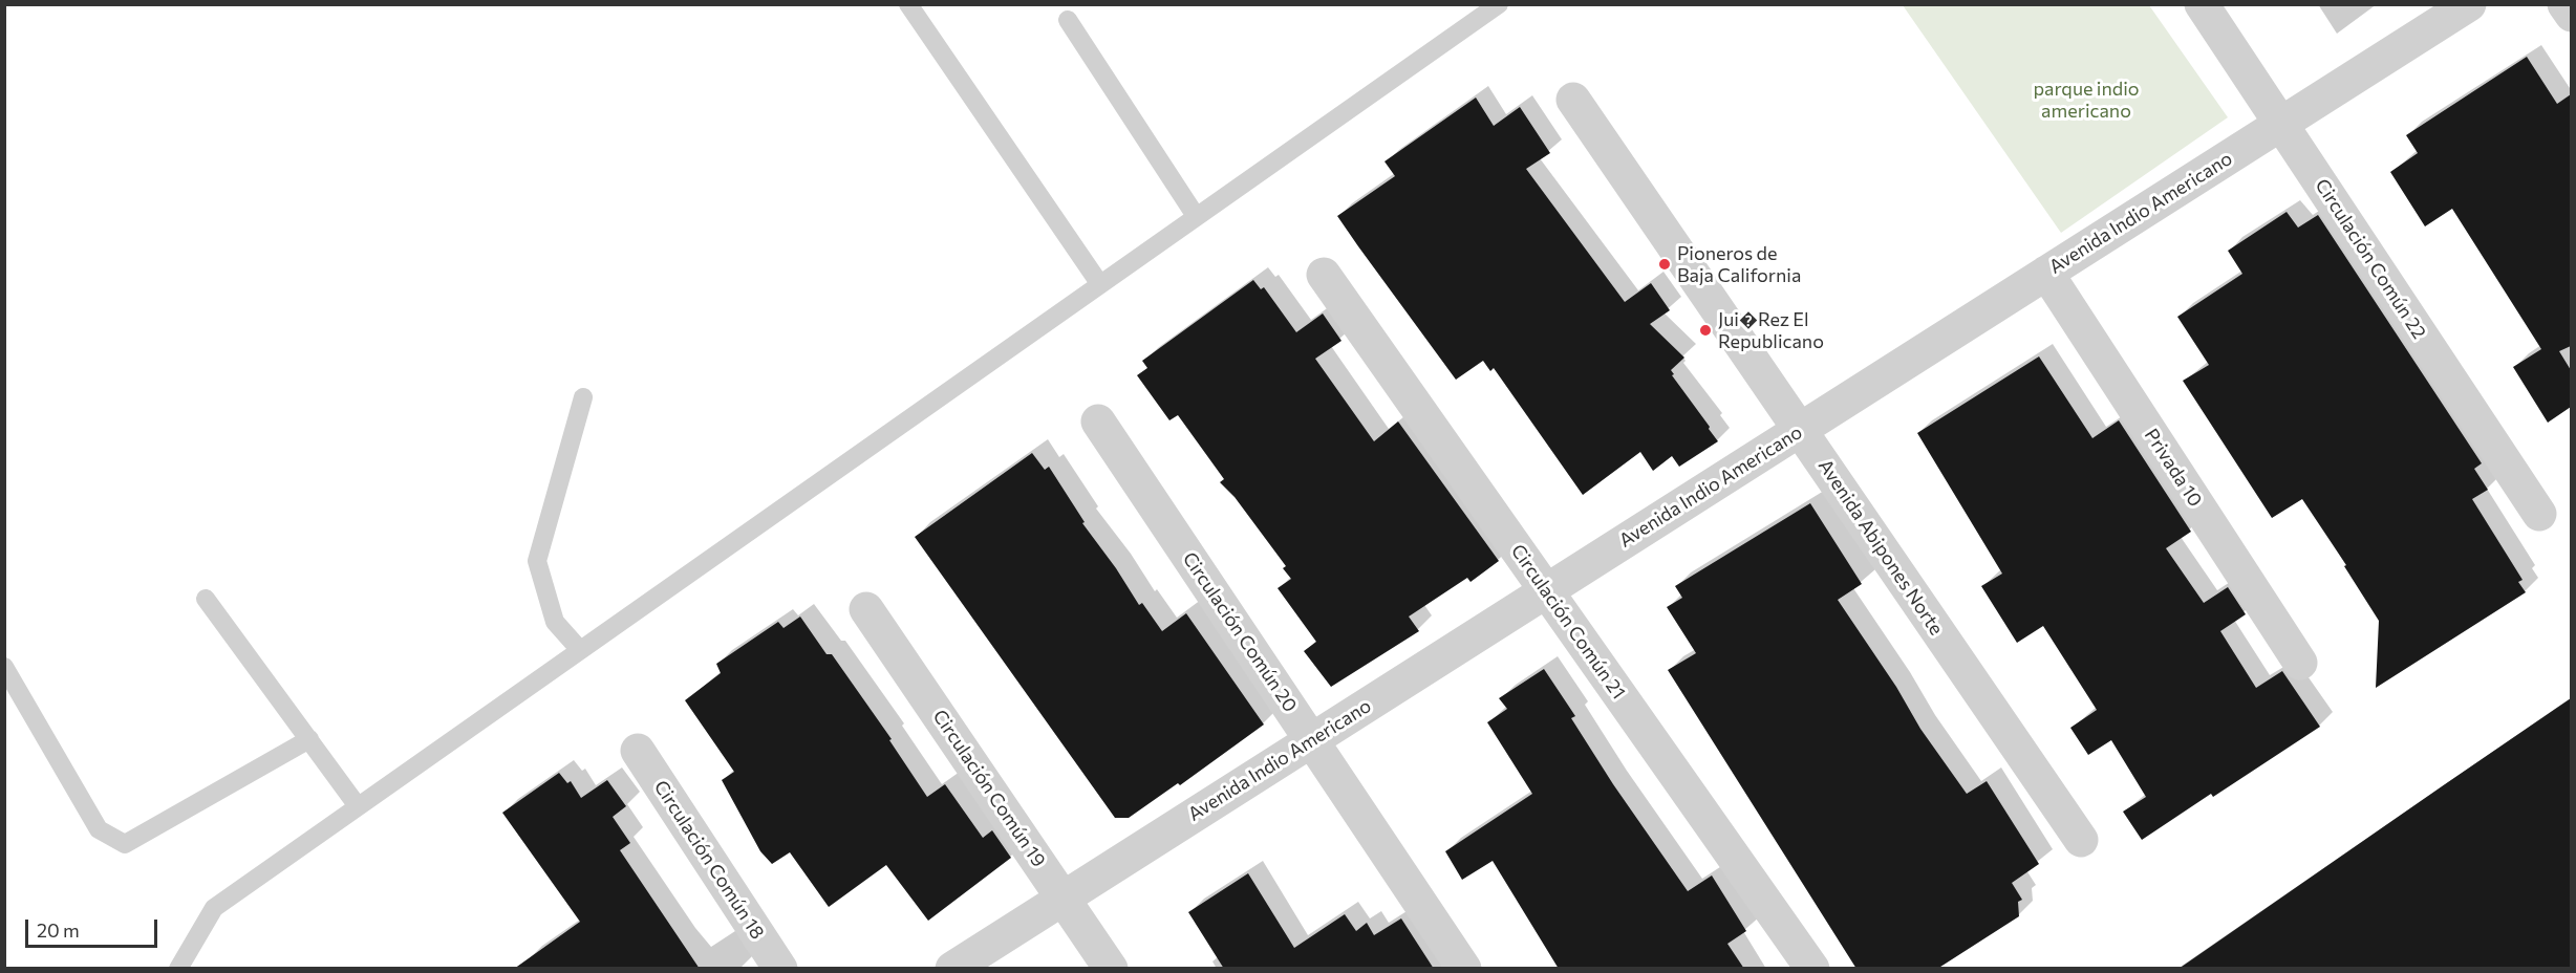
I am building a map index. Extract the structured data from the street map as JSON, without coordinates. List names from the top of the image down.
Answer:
{
  "streets": {
    "street": [
      "Avenida Indio Americano",
      "Circulación Común 22",
      "Privada 10",
      "Avenida Abipones Norte",
      "Circulación Común 21",
      "Circulación Común 20",
      "Circulación Común 19",
      "Circulación Común 18"
    ]
  },
  "crossings": [
    ["Avenida Indio Americano", "Circulación Común 22"],
    ["Avenida Indio Americano", "Privada 10"],
    ["Avenida Indio Americano", "Avenida Abipones Norte"],
    ["Avenida Indio Americano", "Circulación Común 21"],
    ["Avenida Indio Americano", "Circulación Común 20"],
    ["Avenida Indio Americano", "Circulación Común 19"]
  ],
  "parks": ["parque indio americano"],
  "places": ["Pioneros de Baja California", "Jui�Rez El Republicano"],
  "scale_bar": "20 m"
}
